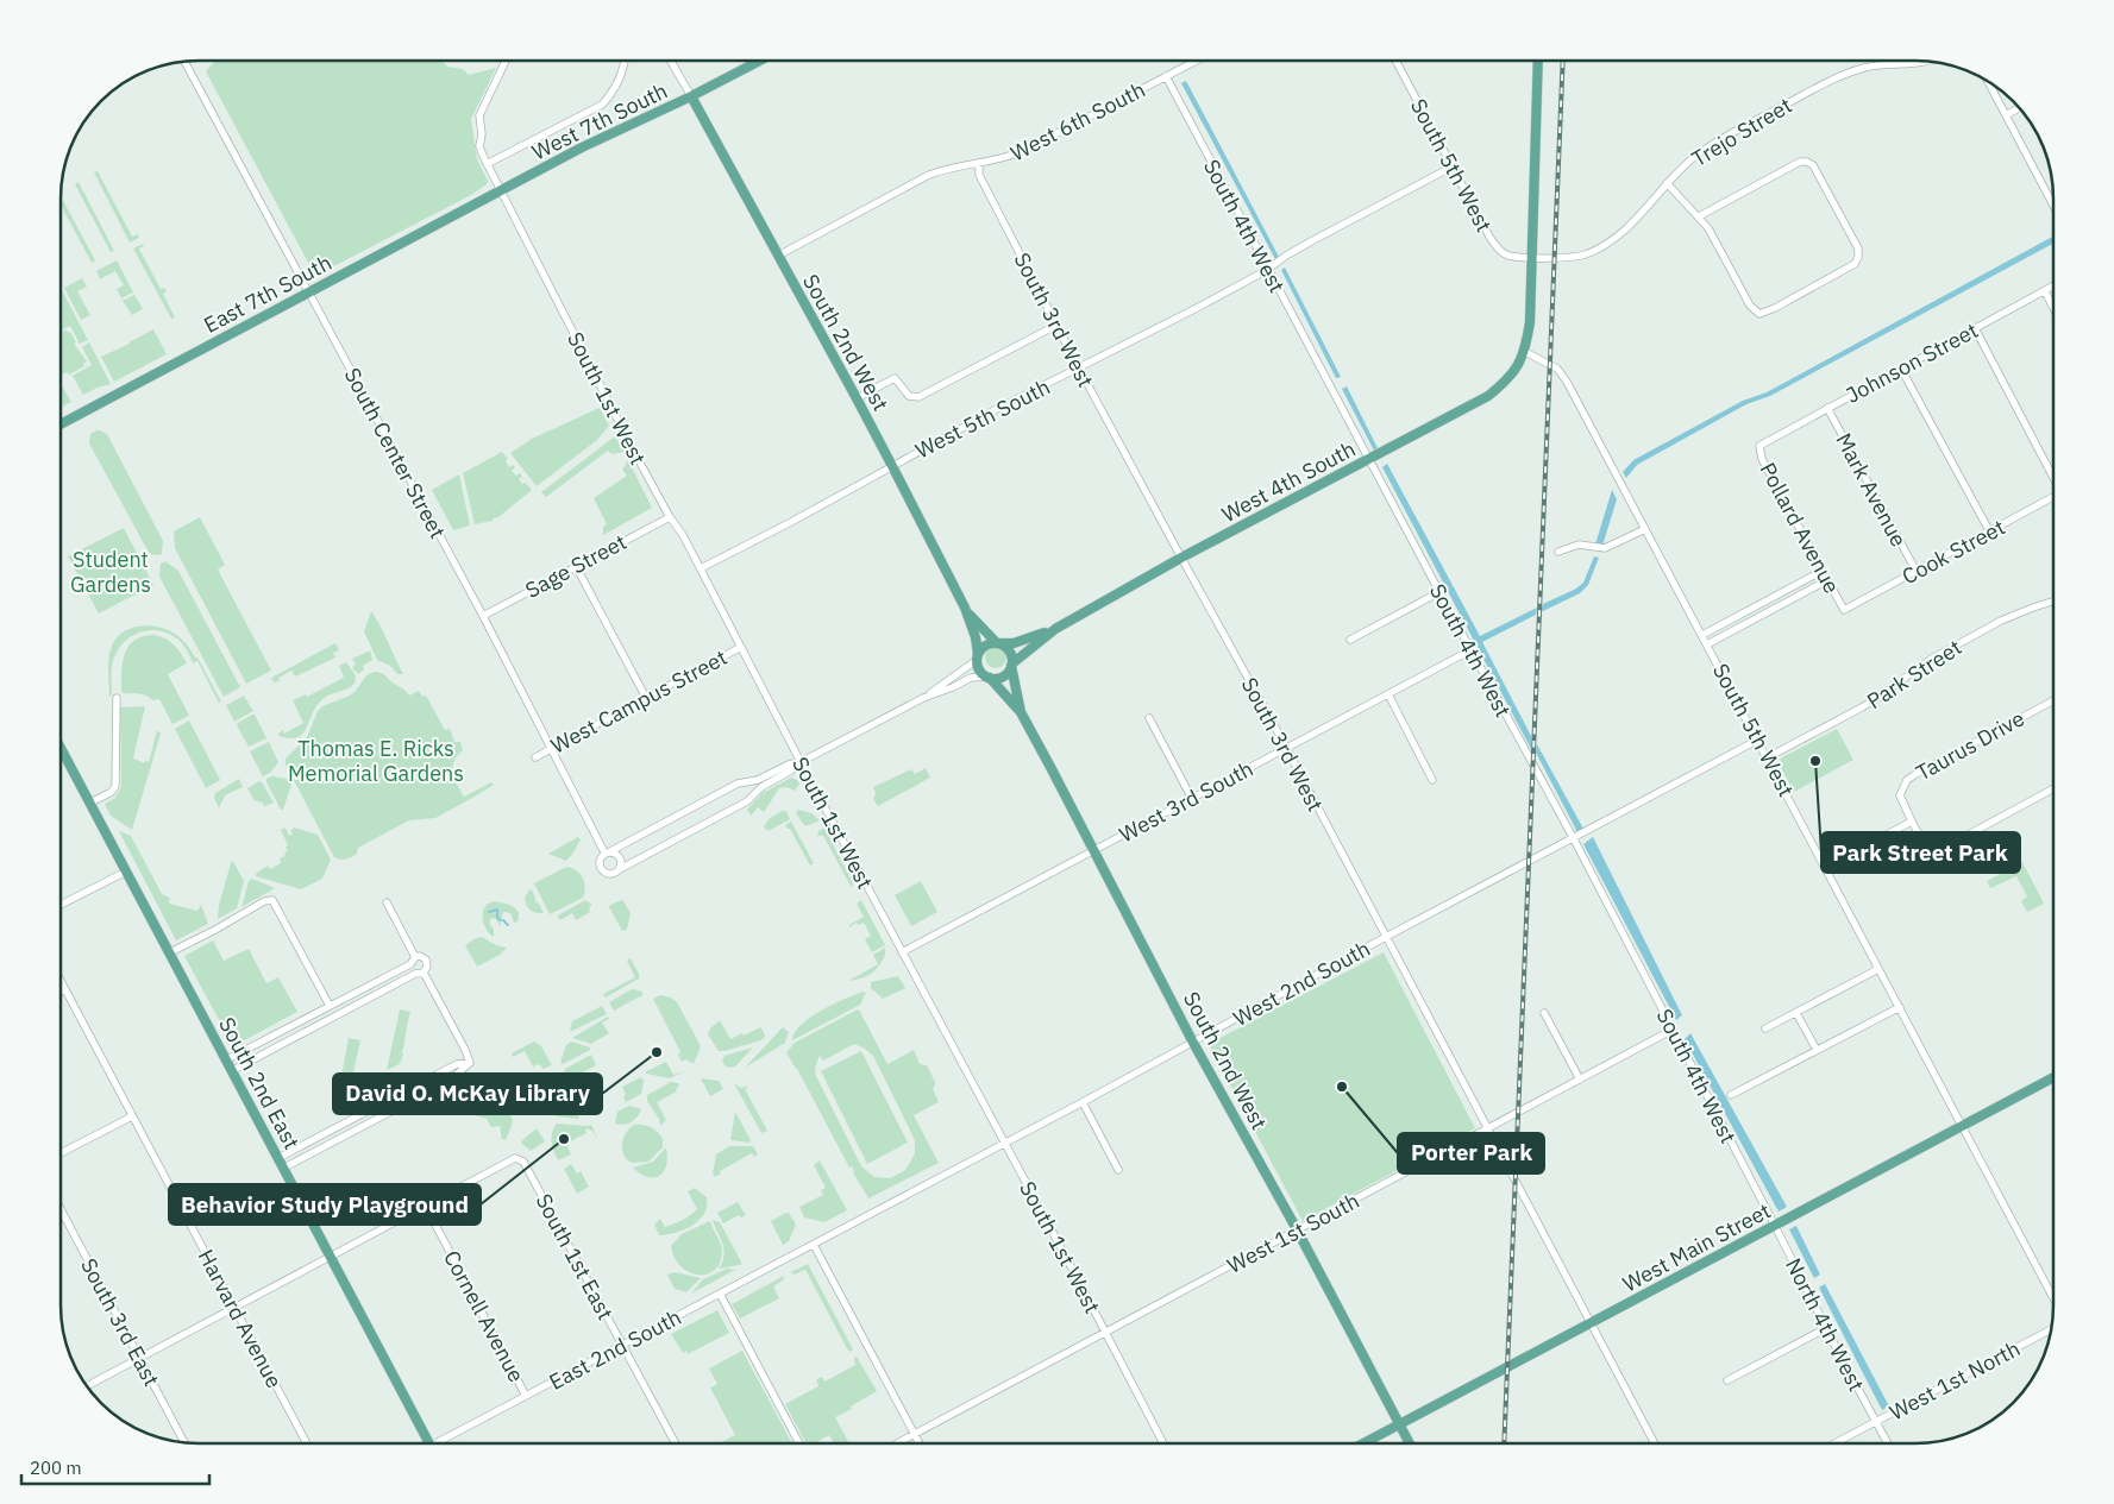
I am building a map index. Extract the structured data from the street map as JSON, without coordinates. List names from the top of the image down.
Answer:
{
  "streets": {
    "main road": [
      "West 7th South",
      "East 7th South",
      "South 2nd West",
      "West 4th South",
      "South 2nd East",
      "West Main Street"
    ],
    "street": [
      "West 6th South",
      "Trejo Street",
      "South 5th West",
      "South 4th West",
      "South 3rd West",
      "Johnson Street",
      "South 1st West",
      "West 5th South",
      "South Center Street",
      "Mark Avenue",
      "Pollard Avenue",
      "Cook Street",
      "Sage Street",
      "Park Street",
      "West Campus Street",
      "Taurus Drive",
      "West 3rd South",
      "West 2nd South",
      "West 1st South",
      "South 1st East",
      "Cornell Avenue",
      "Harvard Avenue",
      "South 3rd East",
      "North 4th West",
      "East 2nd South",
      "West 1st North"
    ]
  },
  "crossings": [
    ["West 7th South", "East 7th South"],
    ["West 7th South", "South 2nd West"],
    ["West 7th South", "South 1st West"],
    ["West 6th South", "South 4th West"],
    ["West 6th South", "South 3rd West"],
    ["West 6th South", "South 2nd West"],
    ["Trejo Street", "South 5th West"],
    ["South 5th West", "West 5th South"],
    ["South 5th West", "West 4th South"],
    ["South 5th West", "Park Street"],
    ["South 5th West", "West 2nd South"],
    ["South 5th West", "West Main Street"],
    ["South 4th West", "West 5th South"],
    ["South 4th West", "West 4th South"],
    ["South 4th West", "West 3rd South"],
    ["South 4th West", "West 2nd South"],
    ["South 4th West", "West 1st South"],
    ["South 4th West", "West Main Street"],
    ["South 4th West", "North 4th West"],
    ["East 7th South", "South 1st West"],
    ["East 7th South", "South Center Street"],
    ["South 3rd West", "West 5th South"],
    ["South 3rd West", "West 4th South"],
    ["South 3rd West", "West 3rd South"],
    ["South 3rd West", "West 2nd South"],
    ["South 3rd West", "West 1st South"],
    ["South 3rd West", "West Main Street"],
    ["South 2nd West", "West 5th South"],
    ["South 2nd West", "West 4th South"],
    ["South 2nd West", "West 3rd South"],
    ["South 2nd West", "West 2nd South"],
    ["South 2nd West", "West 1st South"],
    ["South 2nd West", "West Main Street"],
    ["Johnson Street", "Mark Avenue"],
    ["Johnson Street", "Pollard Avenue"],
    ["South 1st West", "West 5th South"],
    ["South 1st West", "Sage Street"],
    ["South 1st West", "West Campus Street"],
    ["South 1st West", "West 3rd South"],
    ["South 1st West", "West 2nd South"],
    ["South 1st West", "West 1st South"],
    ["South Center Street", "Sage Street"],
    ["South Center Street", "West Campus Street"],
    ["Mark Avenue", "Cook Street"],
    ["Pollard Avenue", "Cook Street"],
    ["West 2nd South", "East 2nd South"],
    ["West Main Street", "North 4th West"],
    ["South 1st East", "Cornell Avenue"],
    ["South 1st East", "East 2nd South"],
    ["Cornell Avenue", "East 2nd South"],
    ["North 4th West", "West 1st North"]
  ],
  "parks": ["Student Gardens", "Thomas E. Ricks Memorial Gardens"],
  "places": [
    "Park Street Park",
    "David O. McKay Library",
    "Porter Park",
    "Behavior Study Playground"
  ],
  "scale_bar": "200 m"
}
